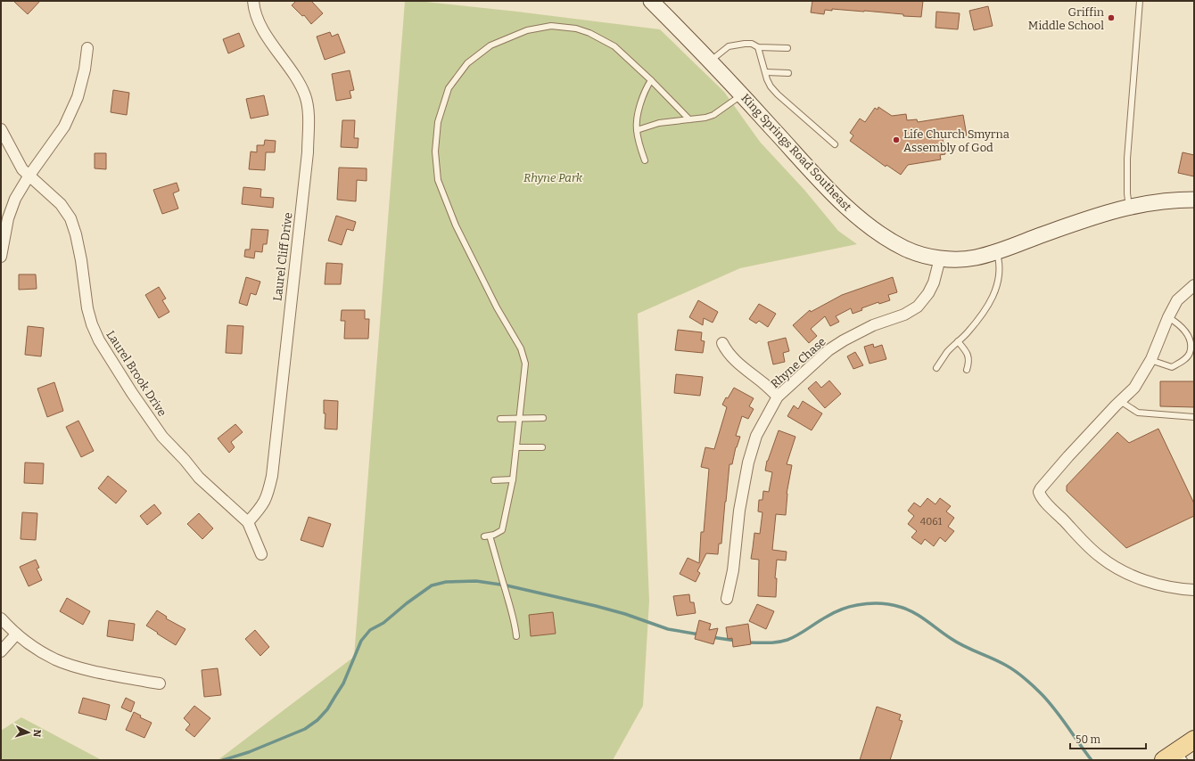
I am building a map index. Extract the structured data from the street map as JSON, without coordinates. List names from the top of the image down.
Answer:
{
  "streets": {
    "street": [
      "King Springs Road Southeast",
      "Laurel Cliff Drive",
      "Rhyne Chase",
      "Laurel Brook Drive"
    ]
  },
  "crossings": [
    ["King Springs Road Southeast", "Rhyne Chase"],
    ["Laurel Cliff Drive", "Laurel Brook Drive"]
  ],
  "parks": ["Rhyne Park"],
  "places": ["Griffin Middle School", "Life Church Smyrna Assembly of God"],
  "house_numbers": ["4061"],
  "scale_bar": "50 m",
  "north": "right"
}
